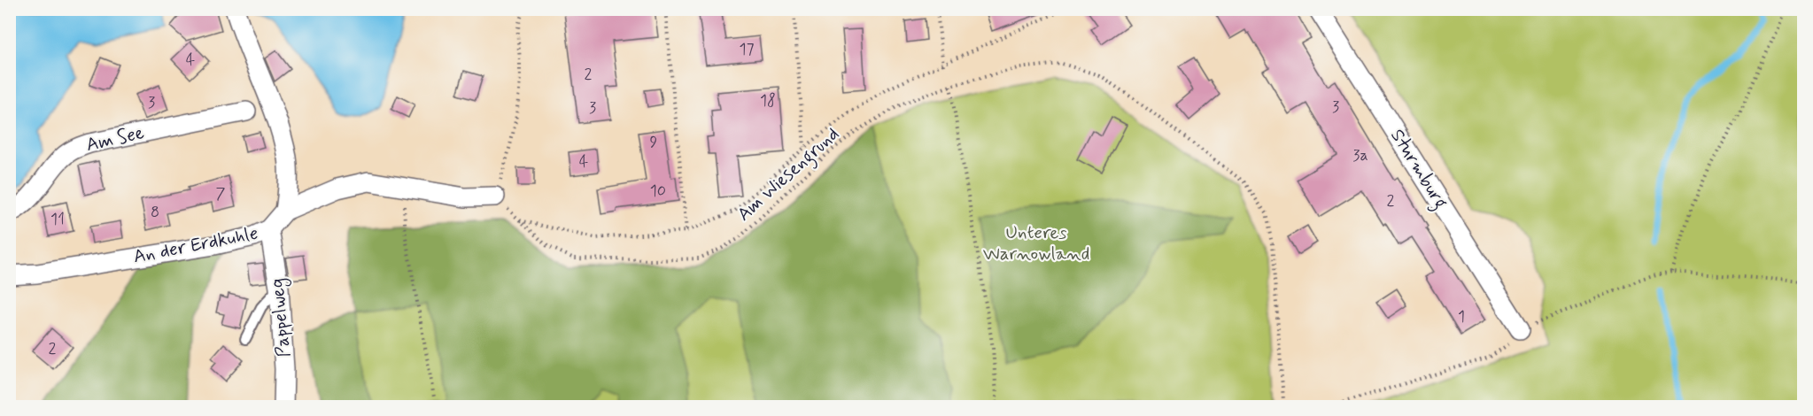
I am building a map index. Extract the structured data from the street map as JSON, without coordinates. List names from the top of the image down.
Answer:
{
  "streets": {
    "street": [
      "Am See",
      "Sturmburg",
      "An der Erdkuhle",
      "Pappelweg"
    ],
    "path": ["Am Wiesengrund"]
  },
  "crossings": [
    ["Am Wiesengrund", "An der Erdkuhle"],
    ["An der Erdkuhle", "Pappelweg"]
  ],
  "parks": ["Unteres Warnowland"],
  "house_numbers": [
    "17",
    "4",
    "2",
    "18",
    "3",
    "3",
    "3",
    "9",
    "3a",
    "4",
    "10",
    "7",
    "2",
    "8",
    "11",
    "1",
    "2"
  ]
}
